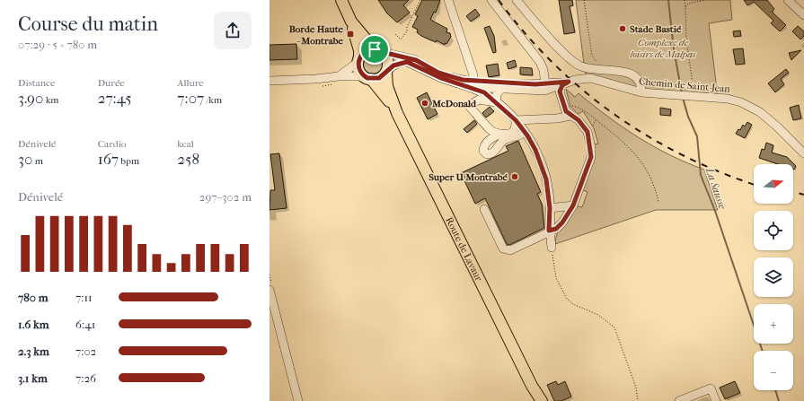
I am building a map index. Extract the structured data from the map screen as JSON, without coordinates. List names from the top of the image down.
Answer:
{
  "streets": {
    "main road": ["Route de Lavaur"],
    "street": ["Chemin de Saint-Jean"]
  },
  "crossings": [
    ["Chemin de Saint-Jean", "Route de Lavaur"]
  ],
  "water": ["La Sausse"],
  "parks": ["Complexe de loisirs de Malpas"],
  "places": {
    "other": ["Stade Bastié", "McDonald", "Super U Montrabé"],
    "transit": ["Borde Haute - Montrabe"]
  },
  "north": "right",
  "page": {
    "heading": ["Course du matin", "07:29 · 5 × 780 m"],
    "stats": [
      ["Distance", "3.90 km"],
      ["Durée", "27:45"],
      ["Allure", "7:07 /km"],
      ["Dénivelé", "30 m"],
      ["Cardio", "167 bpm"],
      ["kcal", "258"]
    ],
    "map_buttons": ["+", "−"],
    "chart": ["Dénivelé", "297–302 m"],
    "list": [
      {
        "name": "780 m",
        "note": "7:11"
      },
      {
        "name": "1.6 km",
        "note": "6:41"
      },
      {
        "name": "2.3 km",
        "note": "7:02"
      },
      {
        "name": "3.1 km",
        "note": "7:26"
      }
    ]
  }
}
